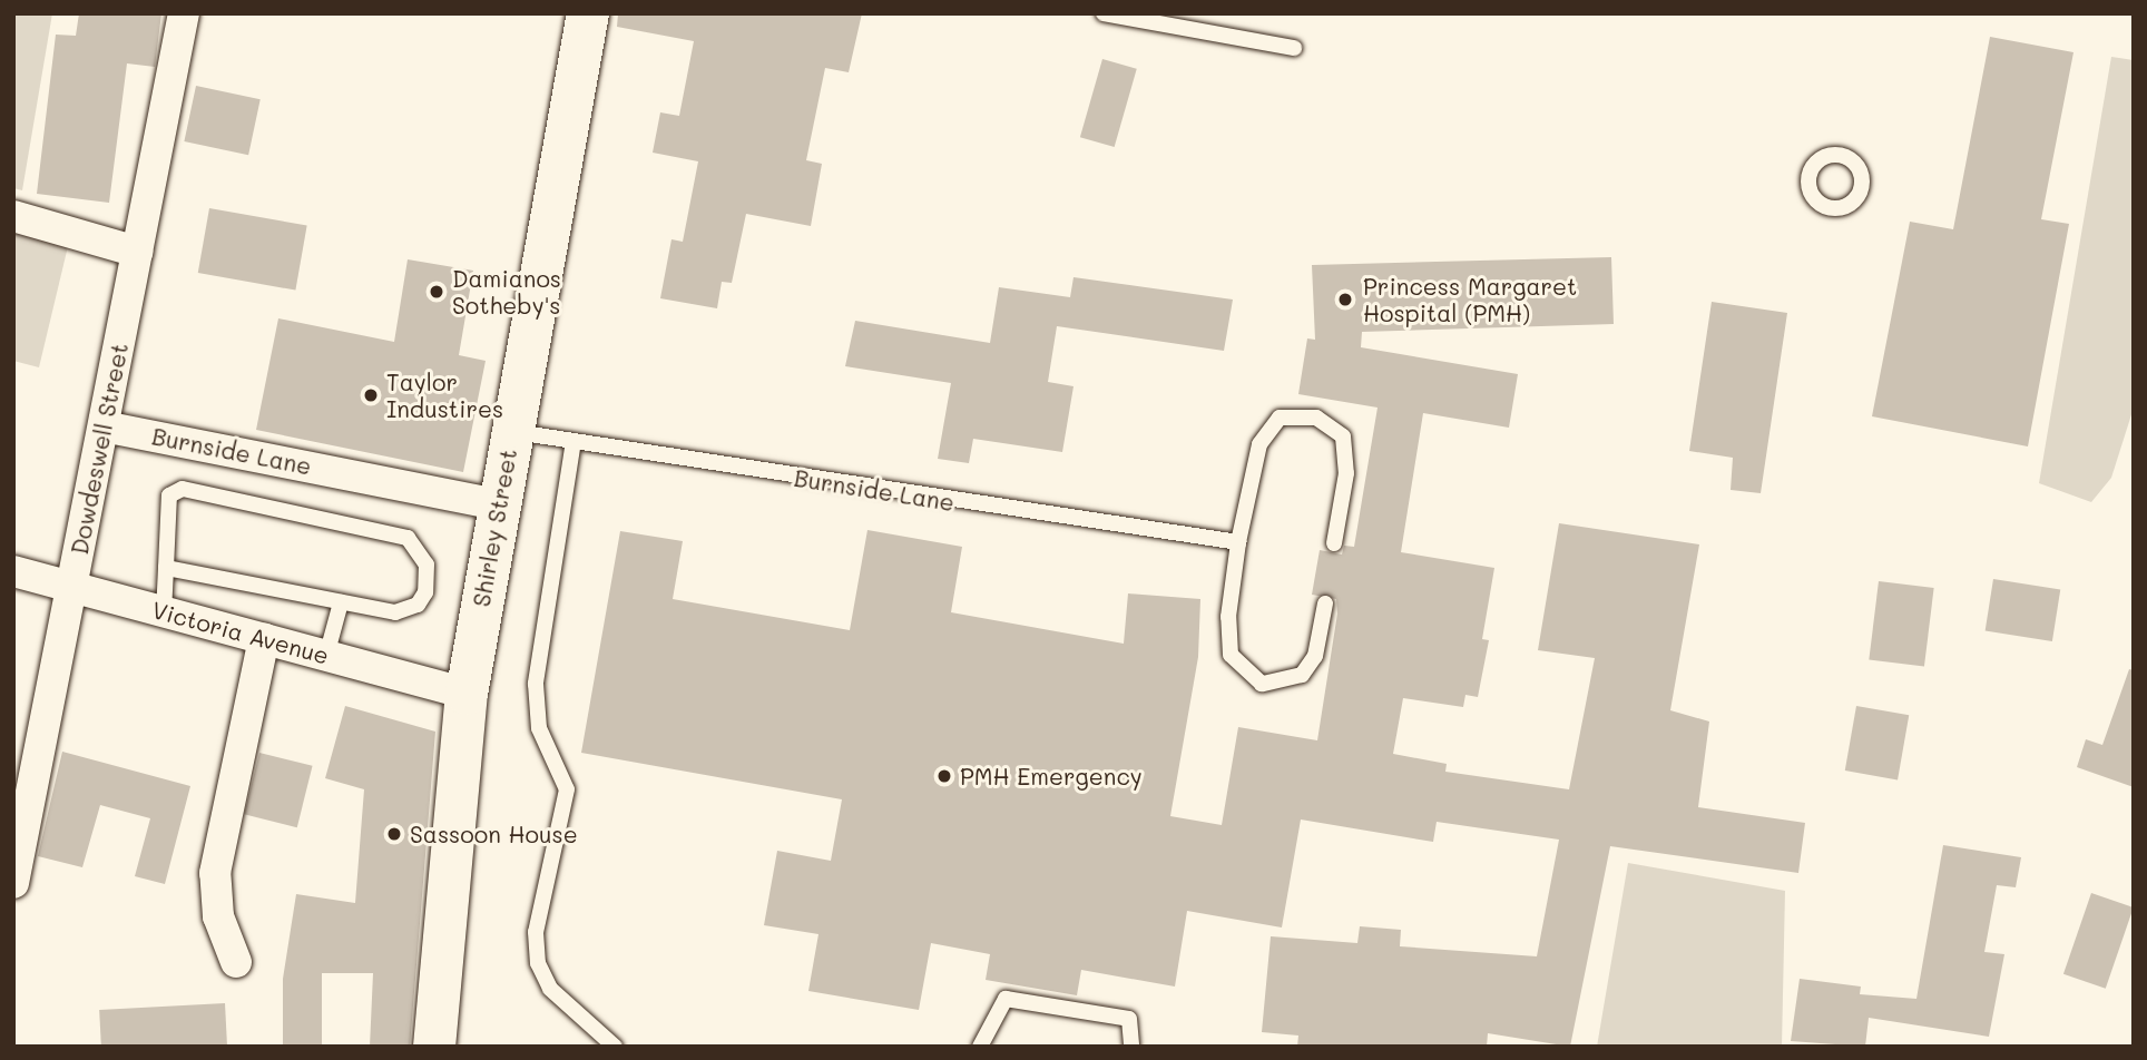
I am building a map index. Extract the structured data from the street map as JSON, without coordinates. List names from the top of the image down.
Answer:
{
  "streets": {
    "highway": ["Shirley Street"],
    "street": ["Dowdeswell Street", "Burnside Lane", "Victoria Avenue"]
  },
  "crossings": [
    ["Dowdeswell Street", "Burnside Lane"],
    ["Dowdeswell Street", "Victoria Avenue"],
    ["Burnside Lane", "Shirley Street"],
    ["Shirley Street", "Victoria Avenue"]
  ],
  "places": [
    "Damianos Sotheby's",
    "Princess Margaret Hospital (PMH)",
    "Taylor Industires",
    "PMH Emergency",
    "Sassoon House"
  ]
}
